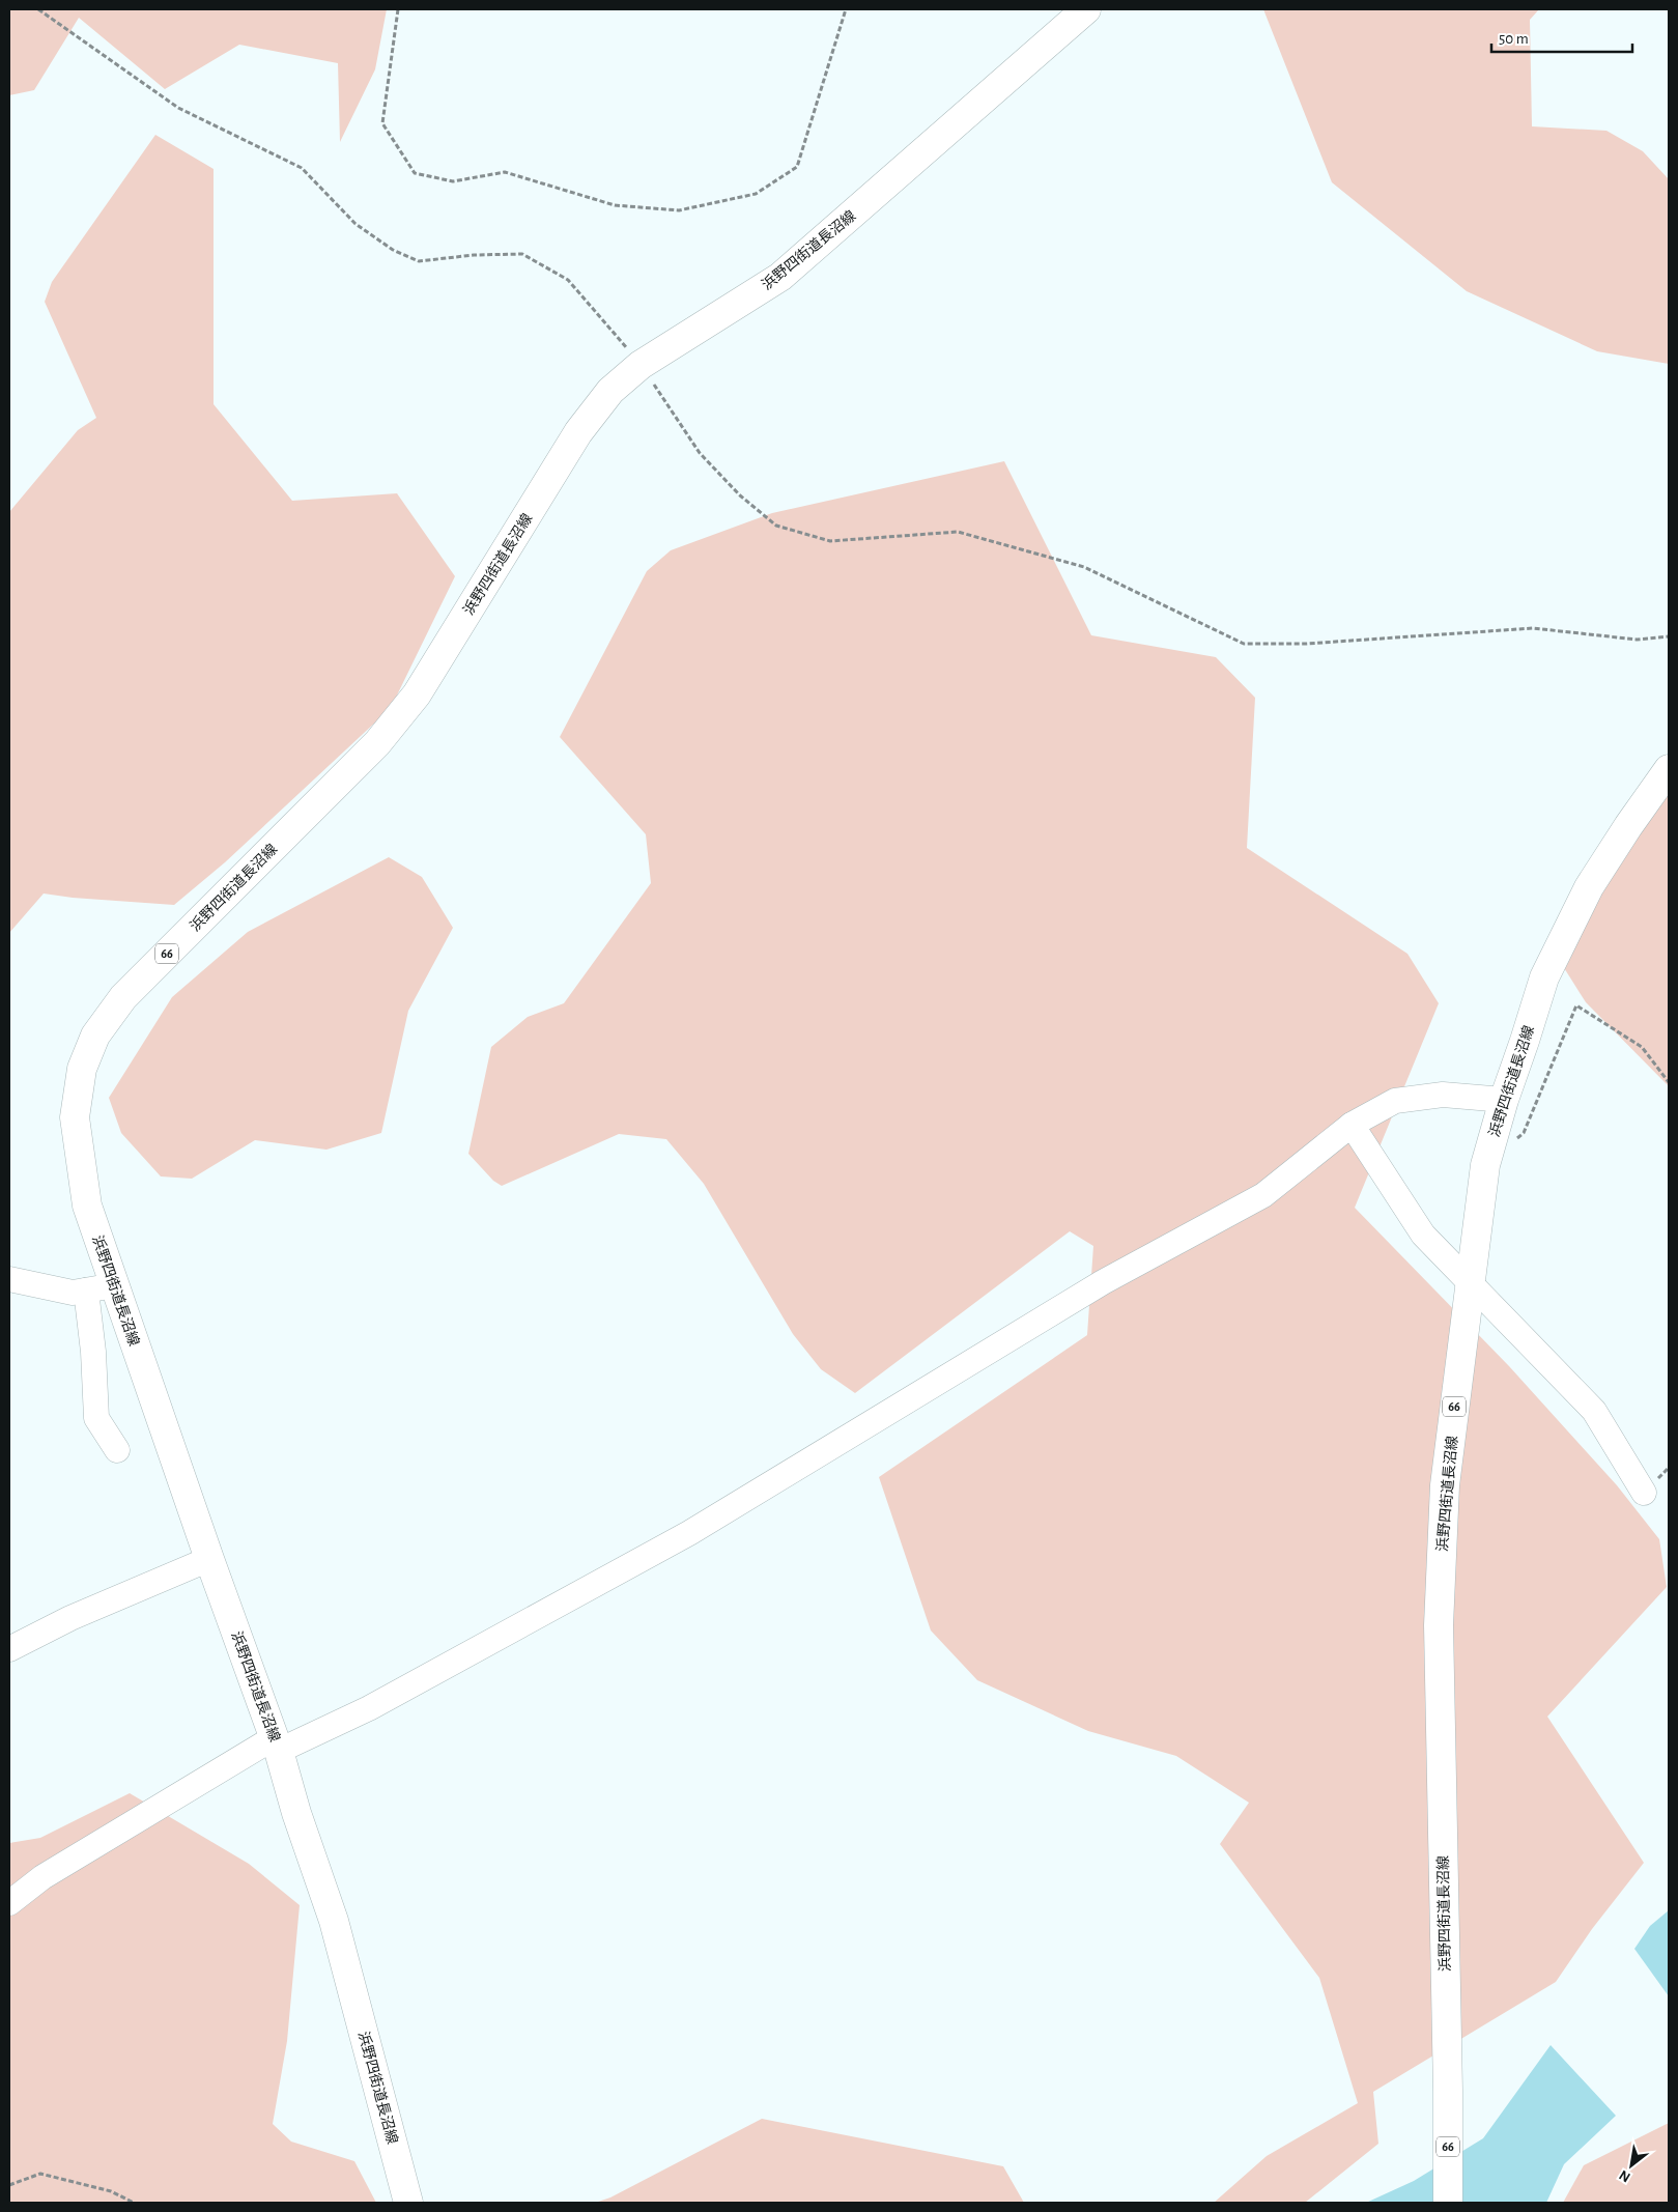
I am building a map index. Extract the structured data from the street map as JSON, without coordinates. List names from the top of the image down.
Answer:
{
  "streets": {
    "main road": ["浜野四街道長沼線", "66"]
  },
  "scale_bar": "50 m",
  "north": "bottom left"
}
